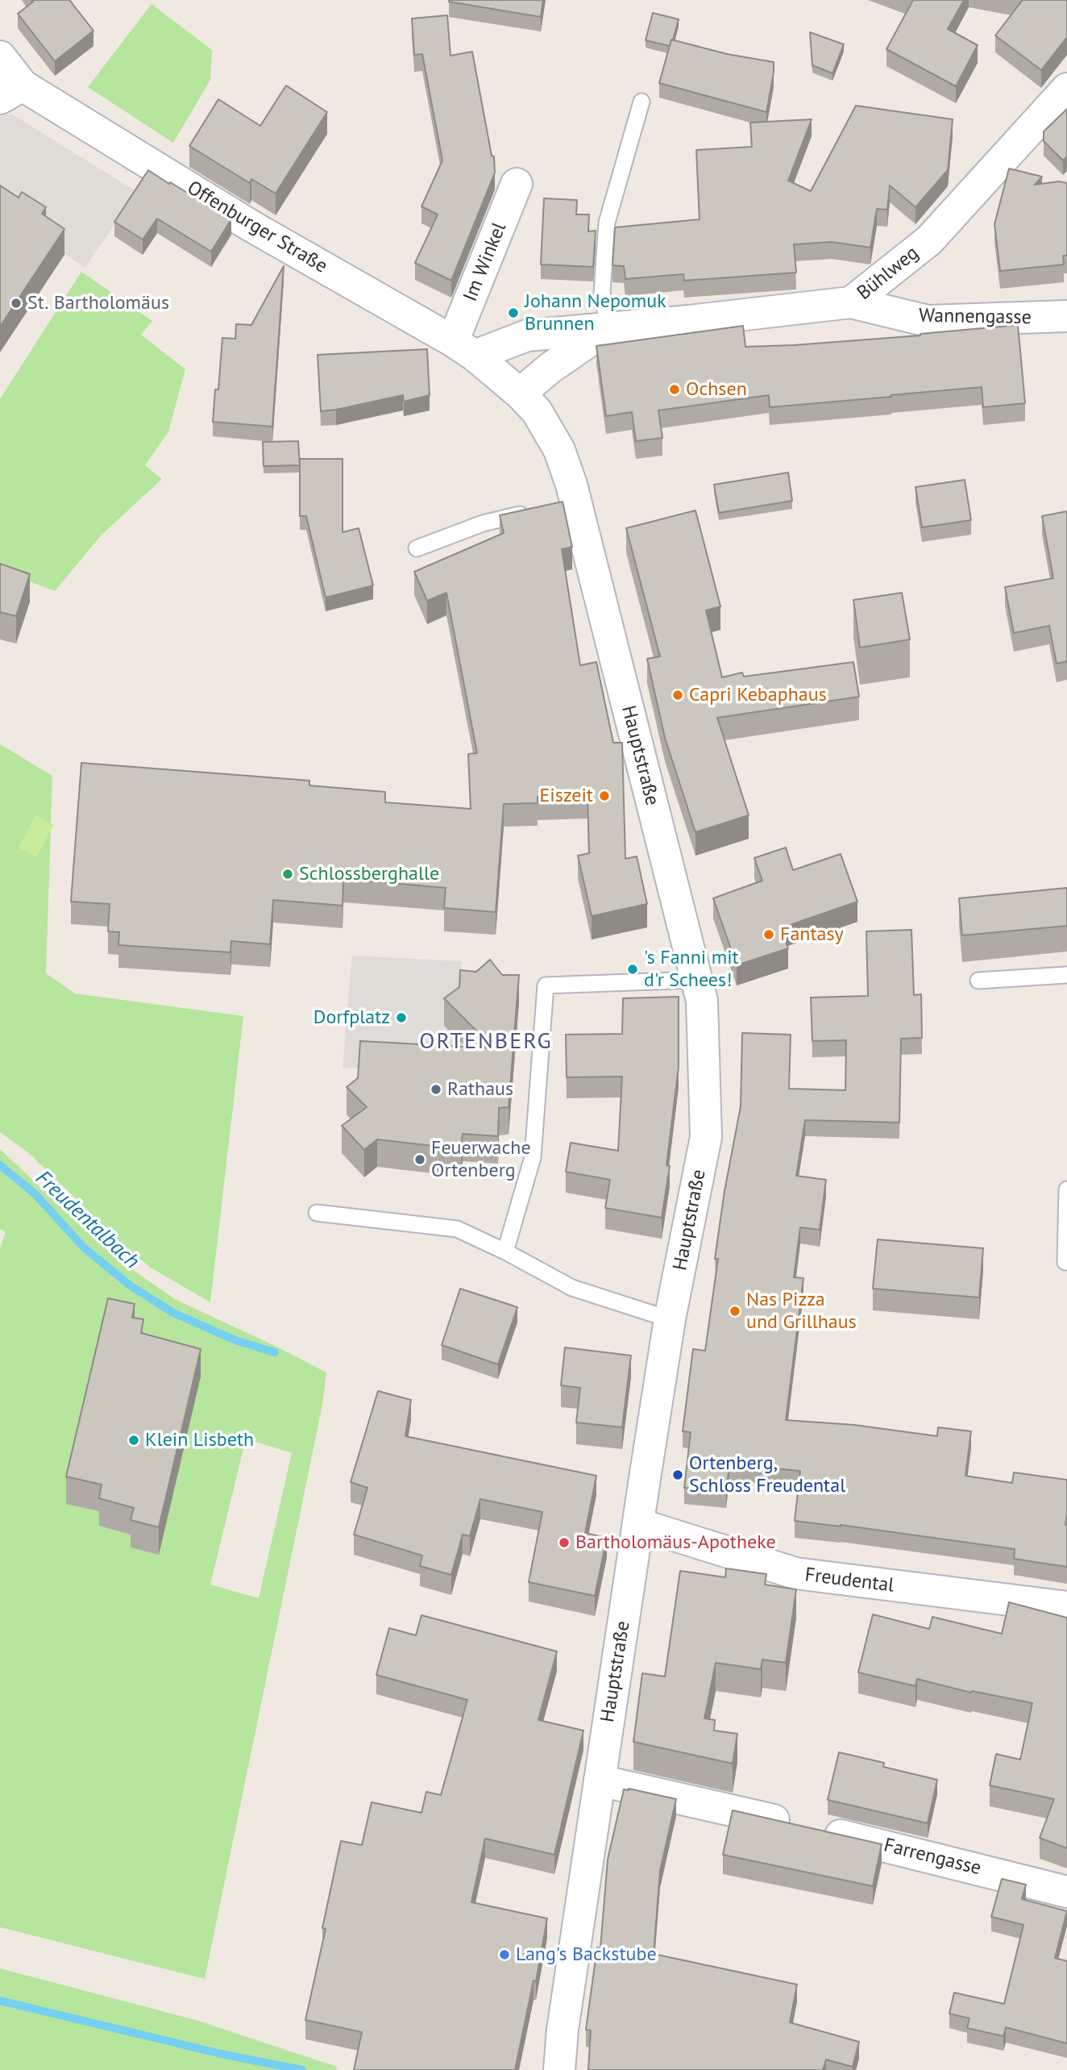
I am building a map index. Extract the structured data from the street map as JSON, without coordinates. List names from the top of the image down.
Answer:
{
  "streets": {
    "street": [
      "Offenburger Straße",
      "Im Winkel",
      "Bühlweg",
      "Wannengasse",
      "Hauptstraße",
      "Freudental",
      "Farrengasse"
    ]
  },
  "crossings": [
    ["Offenburger Straße", "Im Winkel"],
    ["Offenburger Straße", "Bühlweg"],
    ["Offenburger Straße", "Hauptstraße"],
    ["Im Winkel", "Bühlweg"],
    ["Bühlweg", "Wannengasse"],
    ["Bühlweg", "Hauptstraße"],
    ["Hauptstraße", "Freudental"],
    ["Hauptstraße", "Farrengasse"]
  ],
  "districts": ["ORTENBERG"],
  "water": ["Freudentalbach"],
  "places": [
    "St. Bartholomäus",
    "Johann Nepomuk Brunnen",
    "Ochsen",
    "Capri Kebaphaus",
    "Eiszeit",
    "Schlossberghalle",
    "Fantasy",
    "'s Fanni mit d'r Schees!",
    "Dorfplatz",
    "Rathaus",
    "Feuerwache Ortenberg",
    "Nas Pizza und Grillhaus",
    "Klein Lisbeth",
    "Ortenberg, Schloss Freudental",
    "Bartholomäus-Apotheke",
    "Lang's Backstube"
  ]
}
